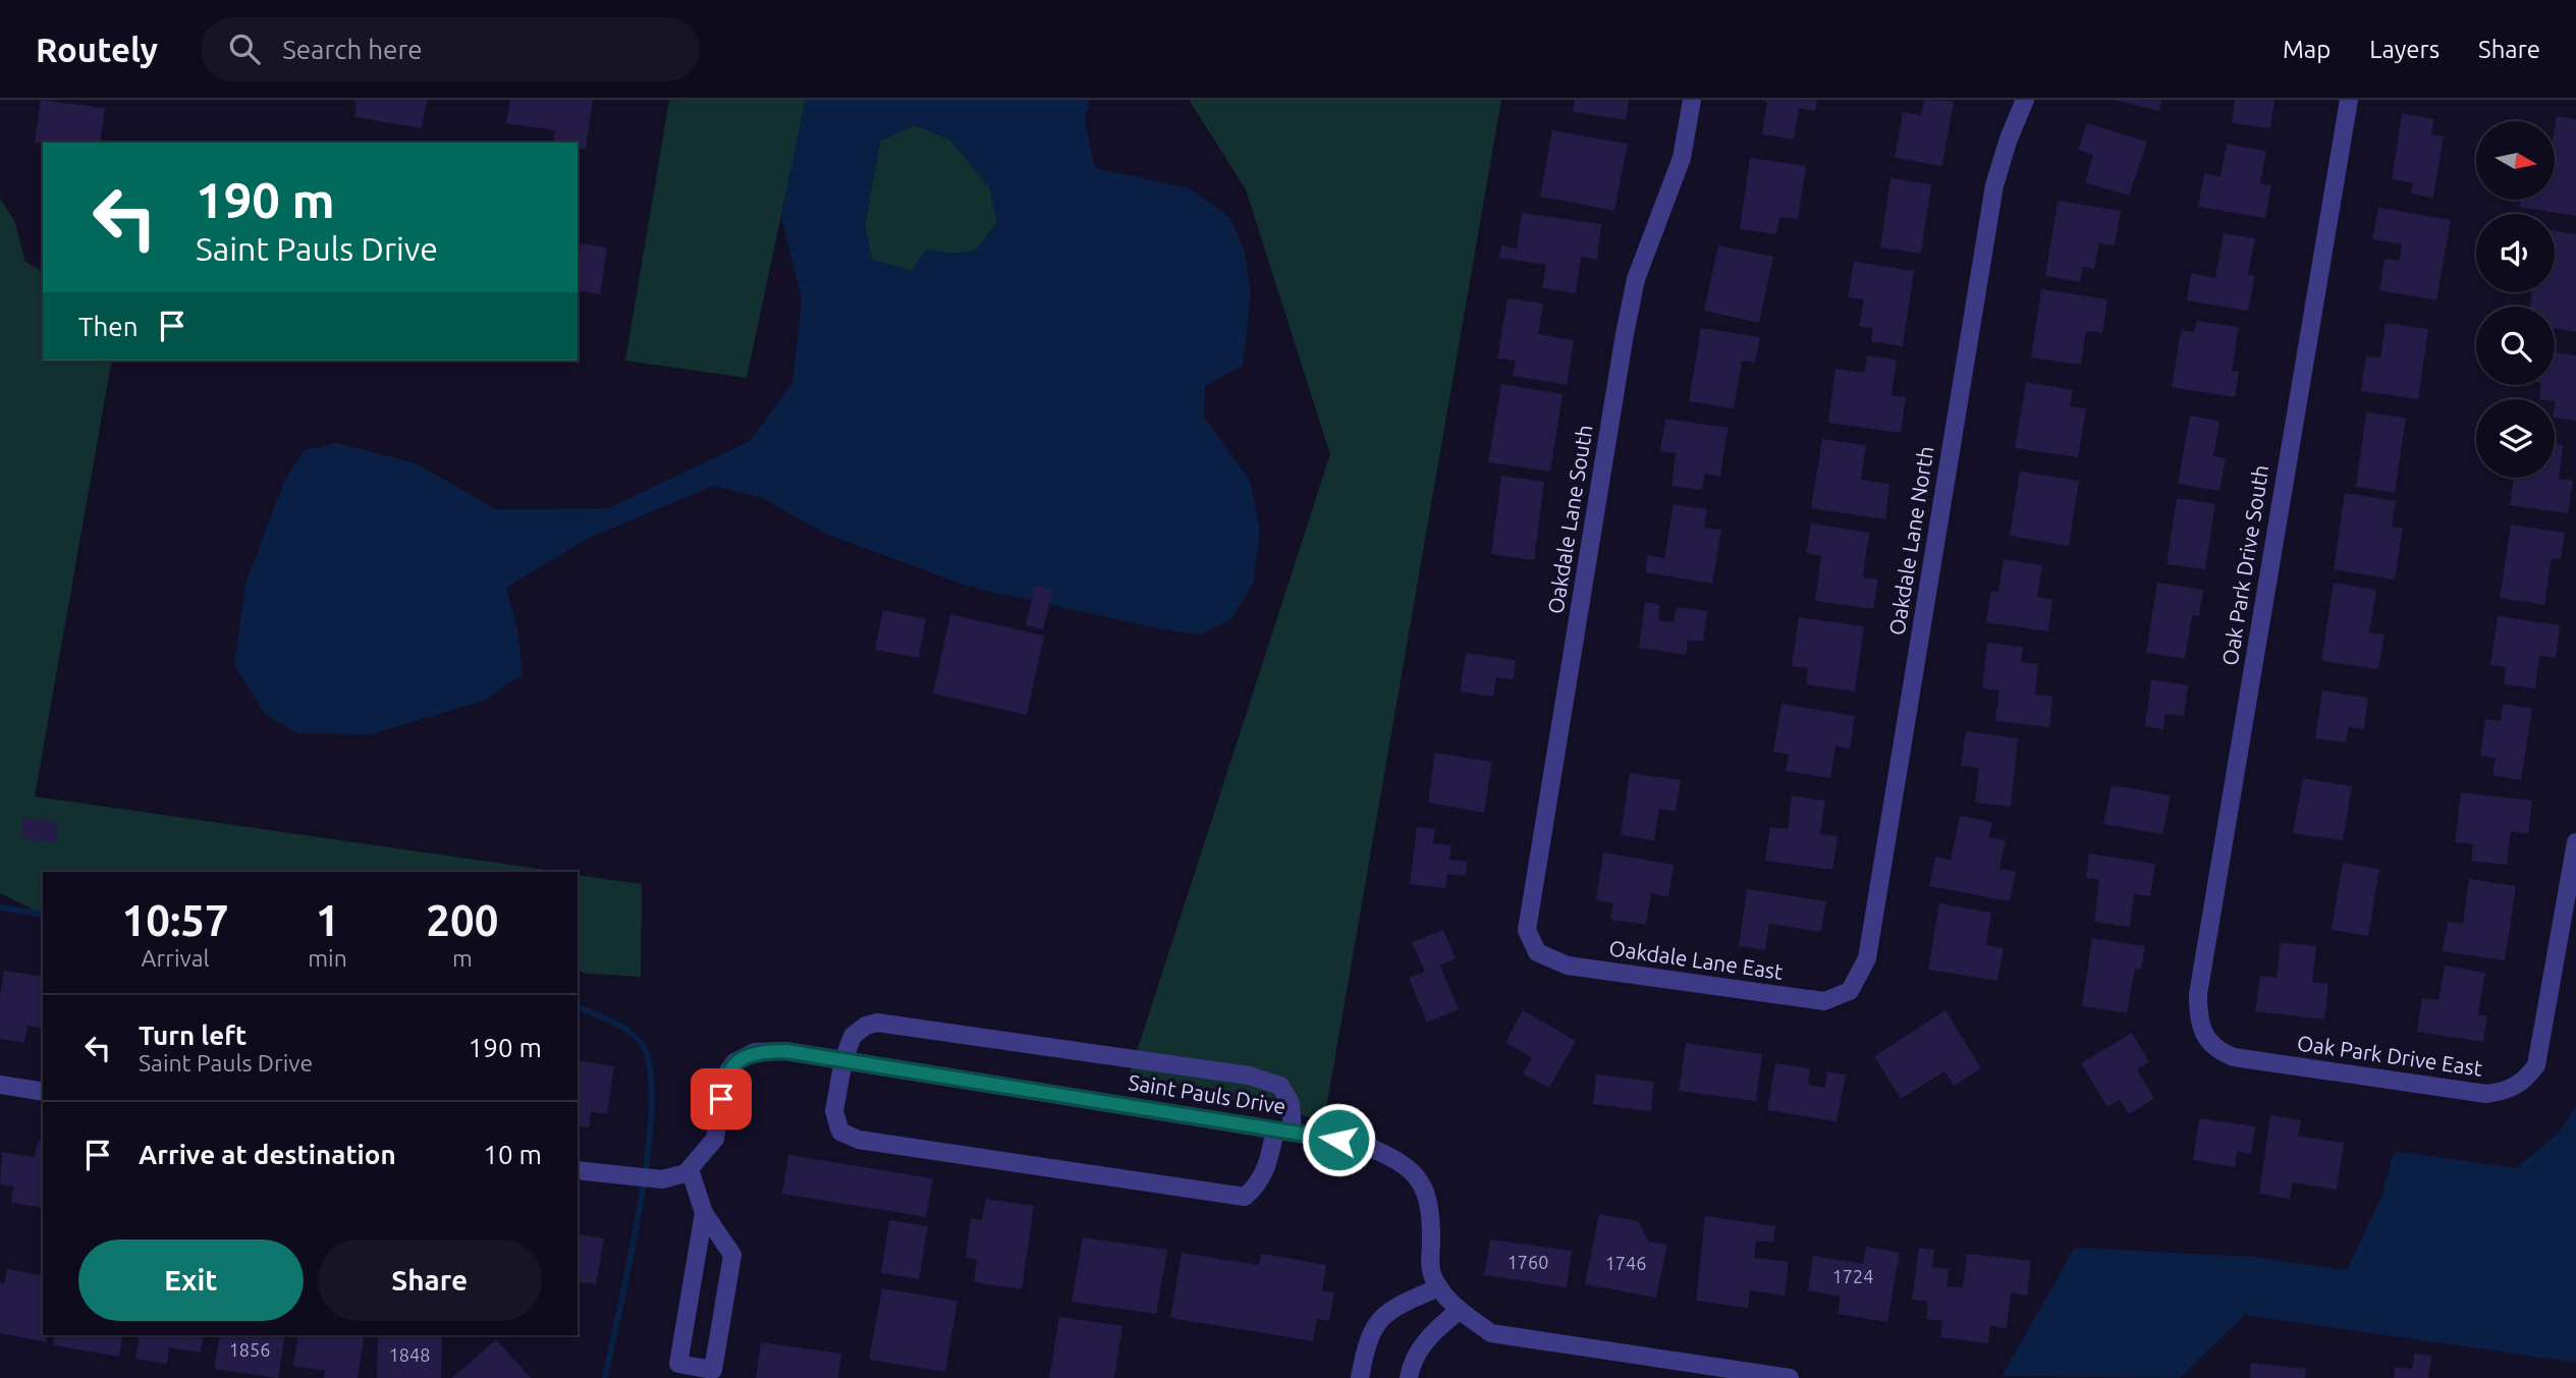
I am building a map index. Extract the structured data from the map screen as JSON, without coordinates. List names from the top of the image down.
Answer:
{
  "streets": {
    "street": [
      "Oakdale Lane South",
      "Oakdale Lane North",
      "Oak Park Drive South",
      "Oakdale Lane East",
      "Oak Park Drive East",
      "Saint Pauls Drive"
    ]
  },
  "crossings": [
    ["Oakdale Lane South", "Oakdale Lane East"],
    ["Oakdale Lane North", "Oakdale Lane East"],
    ["Oak Park Drive South", "Oak Park Drive East"]
  ],
  "house_numbers": [
    "1760",
    "1746",
    "1724",
    "1856",
    "1848"
  ],
  "north": "right",
  "page": {
    "header": "Routely",
    "search": "Search here",
    "nav": ["Map", "Layers", "Share"],
    "turn": ["190 m", "Saint Pauls Drive"],
    "then": "Then",
    "eta": [
      "10:57",
      "Arrival",
      "1",
      "min",
      "200",
      "m"
    ],
    "list": [
      {
        "name": "Turn left",
        "note": "Saint Pauls Drive",
        "value": "190 m"
      },
      {
        "name": "Arrive at destination",
        "value": "10 m"
      }
    ],
    "buttons": ["Exit", "Share"]
  }
}
